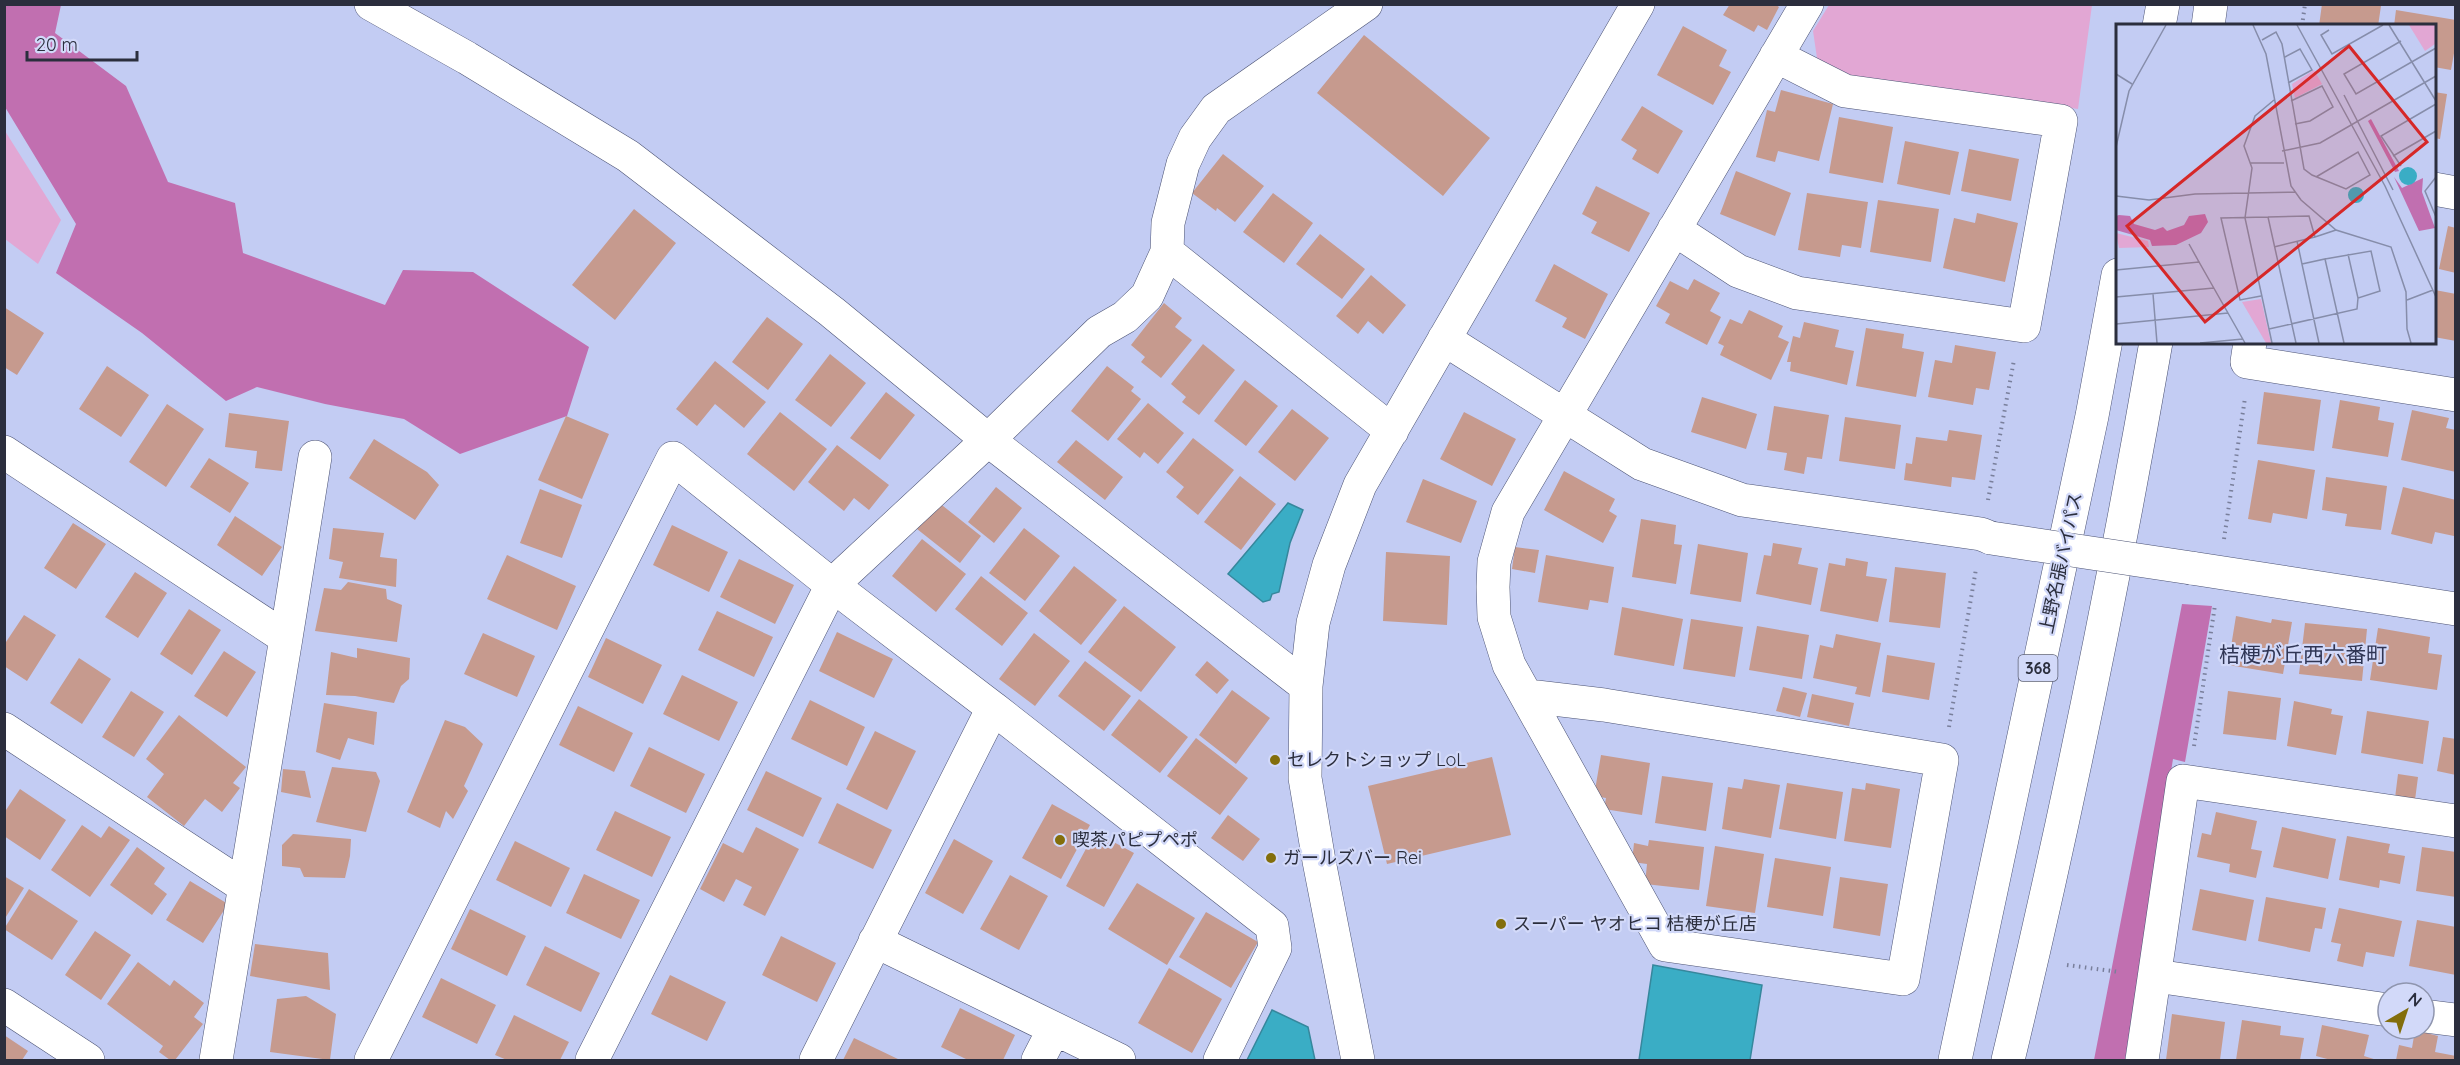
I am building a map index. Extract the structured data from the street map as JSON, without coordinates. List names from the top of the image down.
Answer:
{
  "streets": {
    "main road": ["上野名張バイパス", "368"]
  },
  "districts": ["桔梗が丘西六番町"],
  "places": [
    "セレクトショップ LoL",
    "喫茶パピプペポ",
    "ガールズバー Rei",
    "スーパー ヤオヒコ 桔梗が丘店"
  ],
  "scale_bar": "20 m",
  "north": "top right"
}
